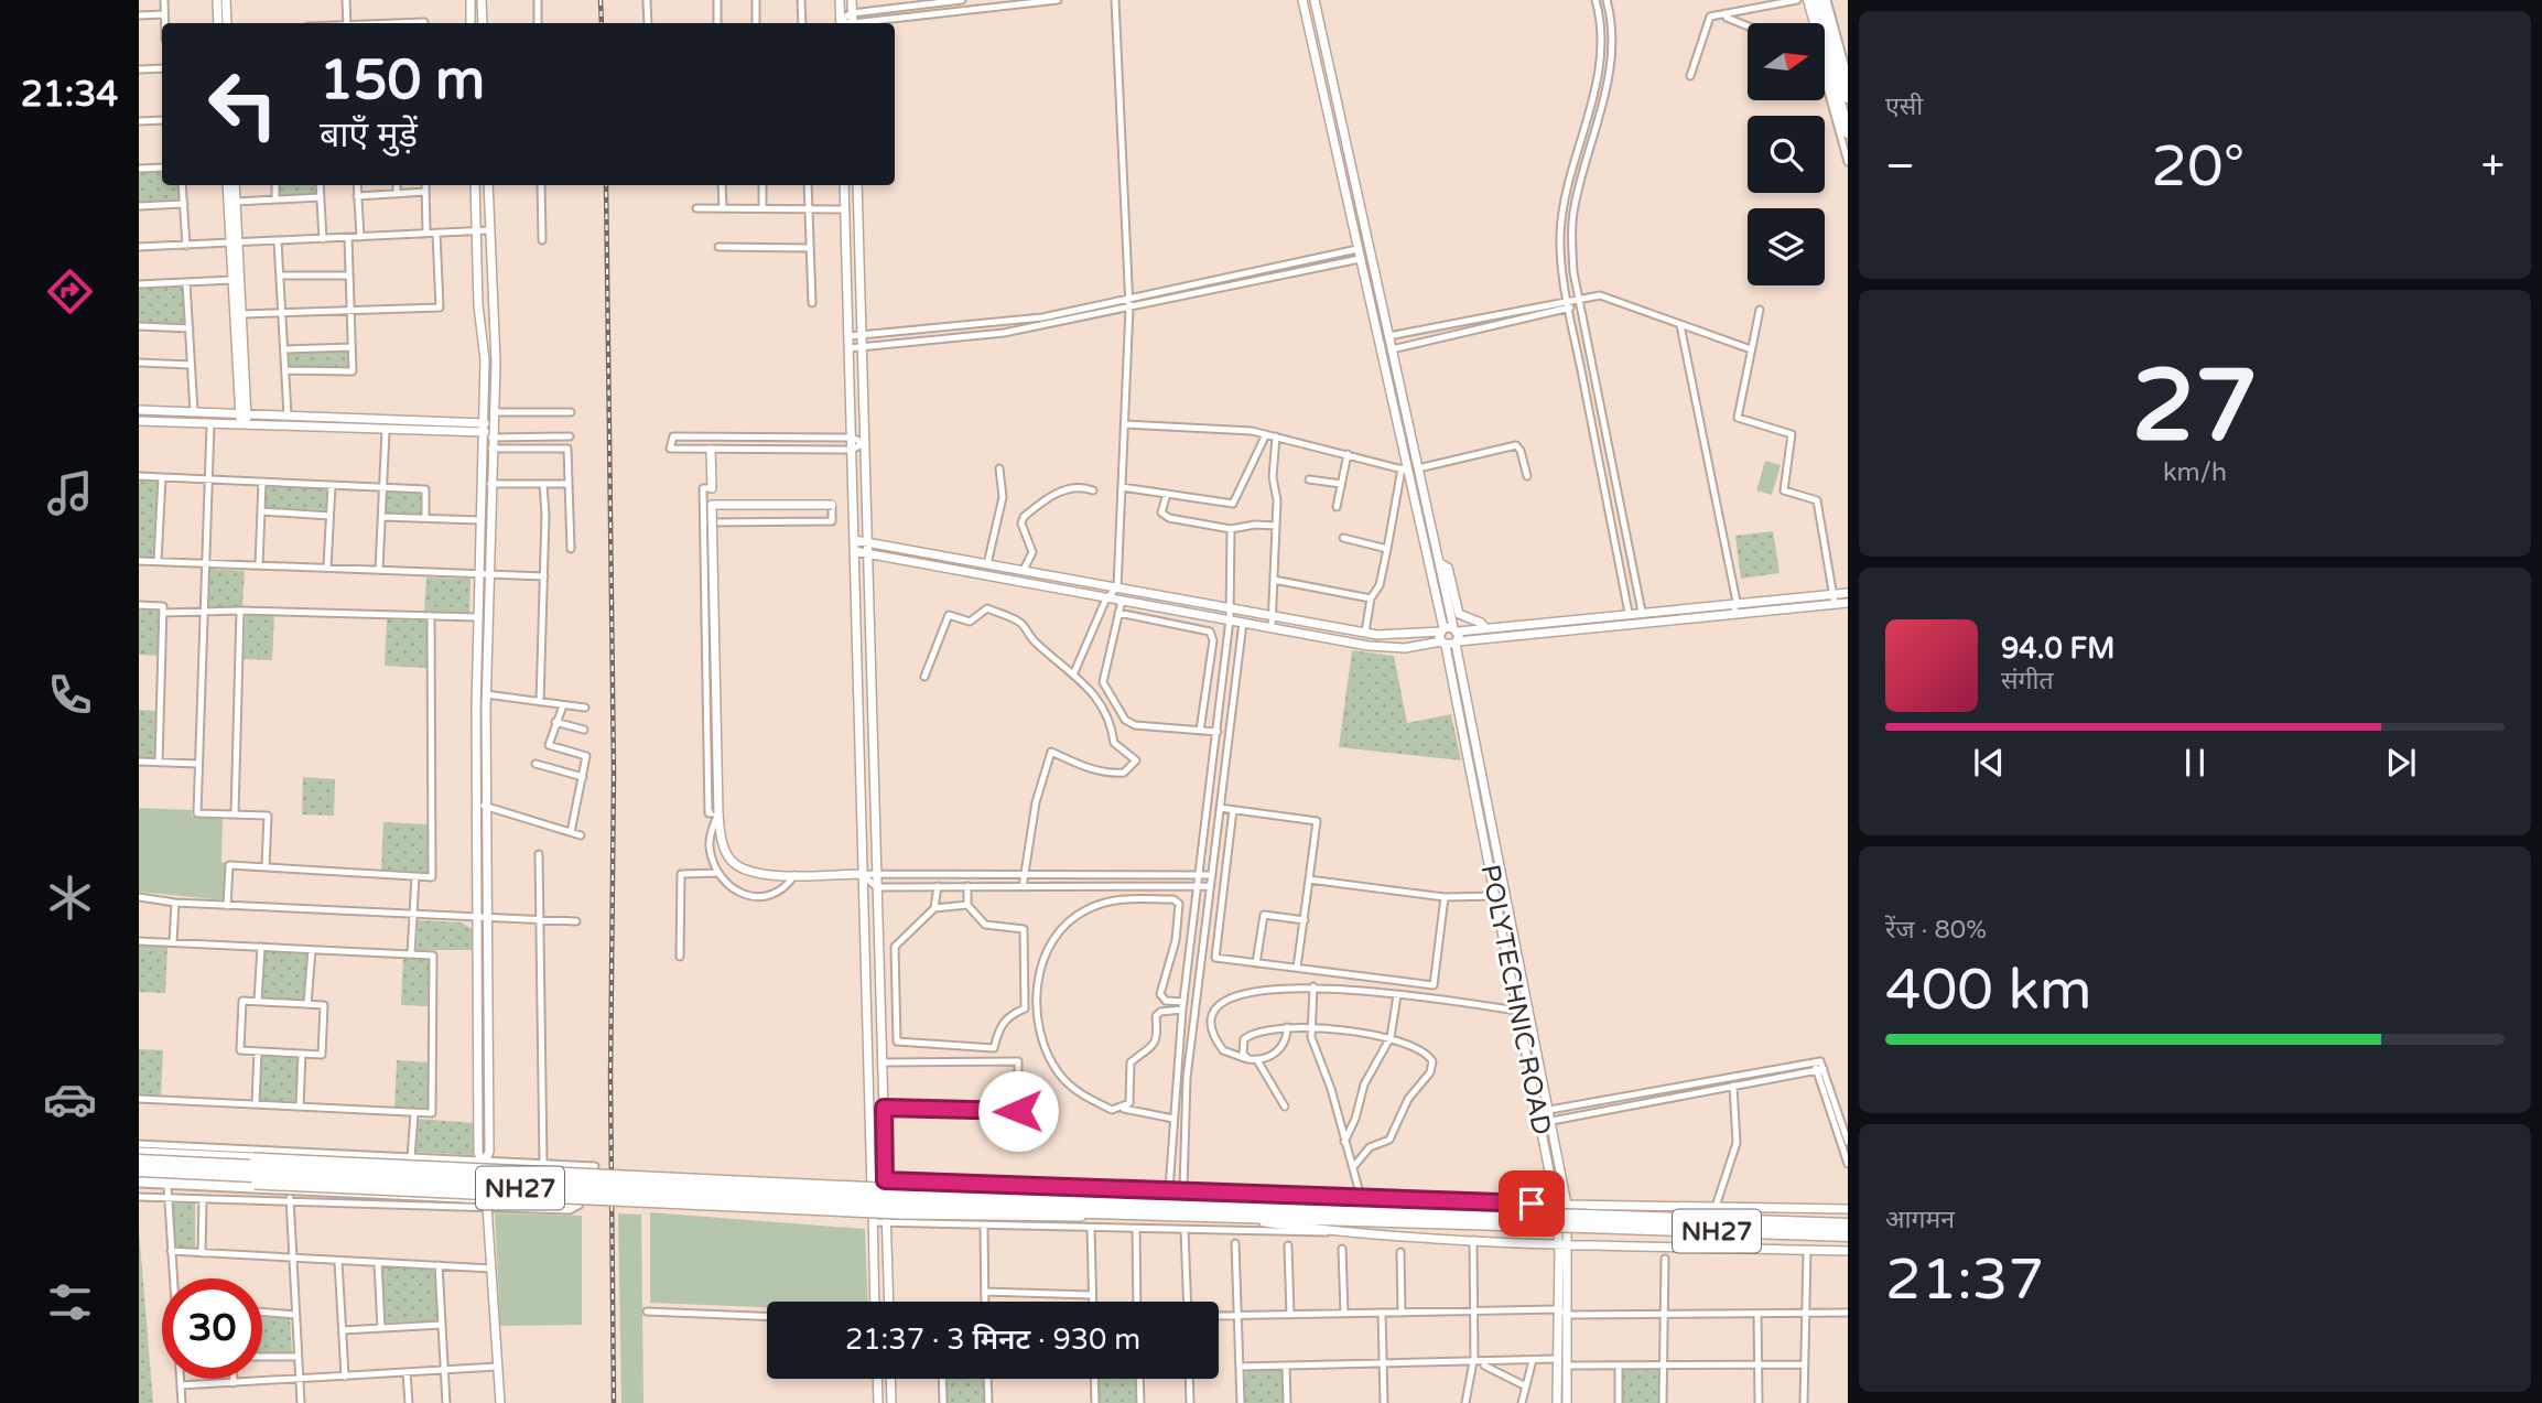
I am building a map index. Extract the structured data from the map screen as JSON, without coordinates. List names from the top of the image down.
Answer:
{
  "streets": {
    "highway": ["NH27"],
    "street": ["POLYTECHNIC ROAD"]
  },
  "north": "right",
  "page": {
    "tabs": "21:34",
    "tile": [
      "एसी",
      ["27", "km/h"],
      ["रेंज · 80%", "400 km"],
      ["आगमन", "21:37"]
    ],
    "turn": ["150 m", "बाएँ मुड़ें"],
    "heat": ["−", "20°", "+"],
    "song": ["94.0 FM", "संगीत"],
    "limit": "30",
    "trip": "21:37 · 3 मिनट · 930 m"
  }
}
